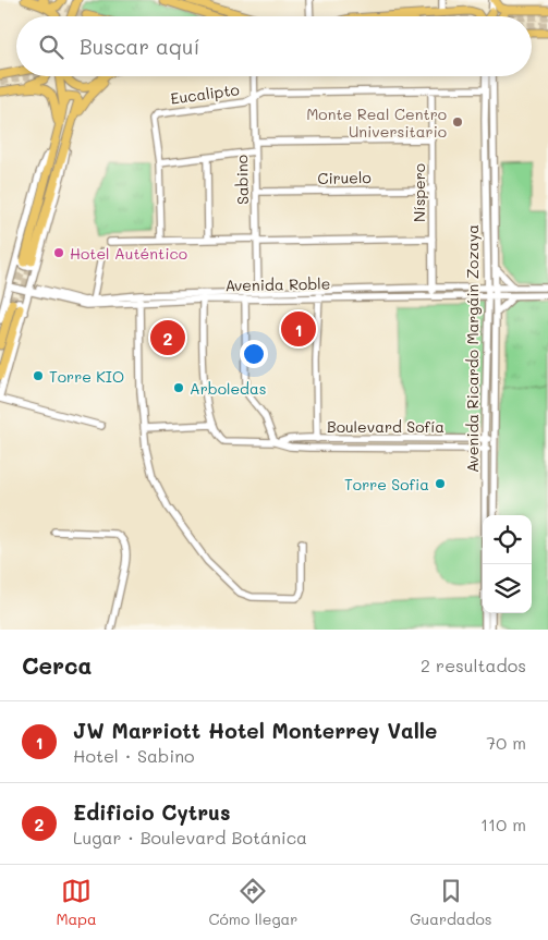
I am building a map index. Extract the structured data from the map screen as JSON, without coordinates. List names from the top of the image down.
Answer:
{
  "streets": {
    "street": [
      "Eucalipto",
      "Ciruelo",
      "Sabino",
      "Níspero",
      "Avenida Roble",
      "Avenida Ricardo Margáin Zozaya",
      "Boulevard Sofía"
    ]
  },
  "crossings": [
    ["Eucalipto", "Sabino"],
    ["Eucalipto", "Níspero"],
    ["Eucalipto", "Avenida Ricardo Margáin Zozaya"],
    ["Ciruelo", "Sabino"],
    ["Ciruelo", "Níspero"],
    ["Sabino", "Avenida Roble"],
    ["Níspero", "Avenida Roble"],
    ["Avenida Roble", "Avenida Ricardo Margáin Zozaya"],
    ["Avenida Ricardo Margáin Zozaya", "Boulevard Sofía"]
  ],
  "places": [
    "Monte Real Centro Universitario",
    "Hotel Auténtico",
    "Torre KIO",
    "Arboledas",
    "Torre Sofia"
  ],
  "page": {
    "search": "Buscar aquí",
    "pins": ["1", "2"],
    "heading": ["Cerca", "2 resultados"],
    "list": [
      {
        "mark": "1",
        "name": "JW Marriott Hotel Monterrey Valle",
        "note": "Hotel · Sabino",
        "value": "70 m"
      },
      {
        "mark": "2",
        "name": "Edificio Cytrus",
        "note": "Lugar · Boulevard Botánica",
        "value": "110 m"
      }
    ],
    "nav": ["Mapa", "Cómo llegar", "Guardados"]
  }
}
